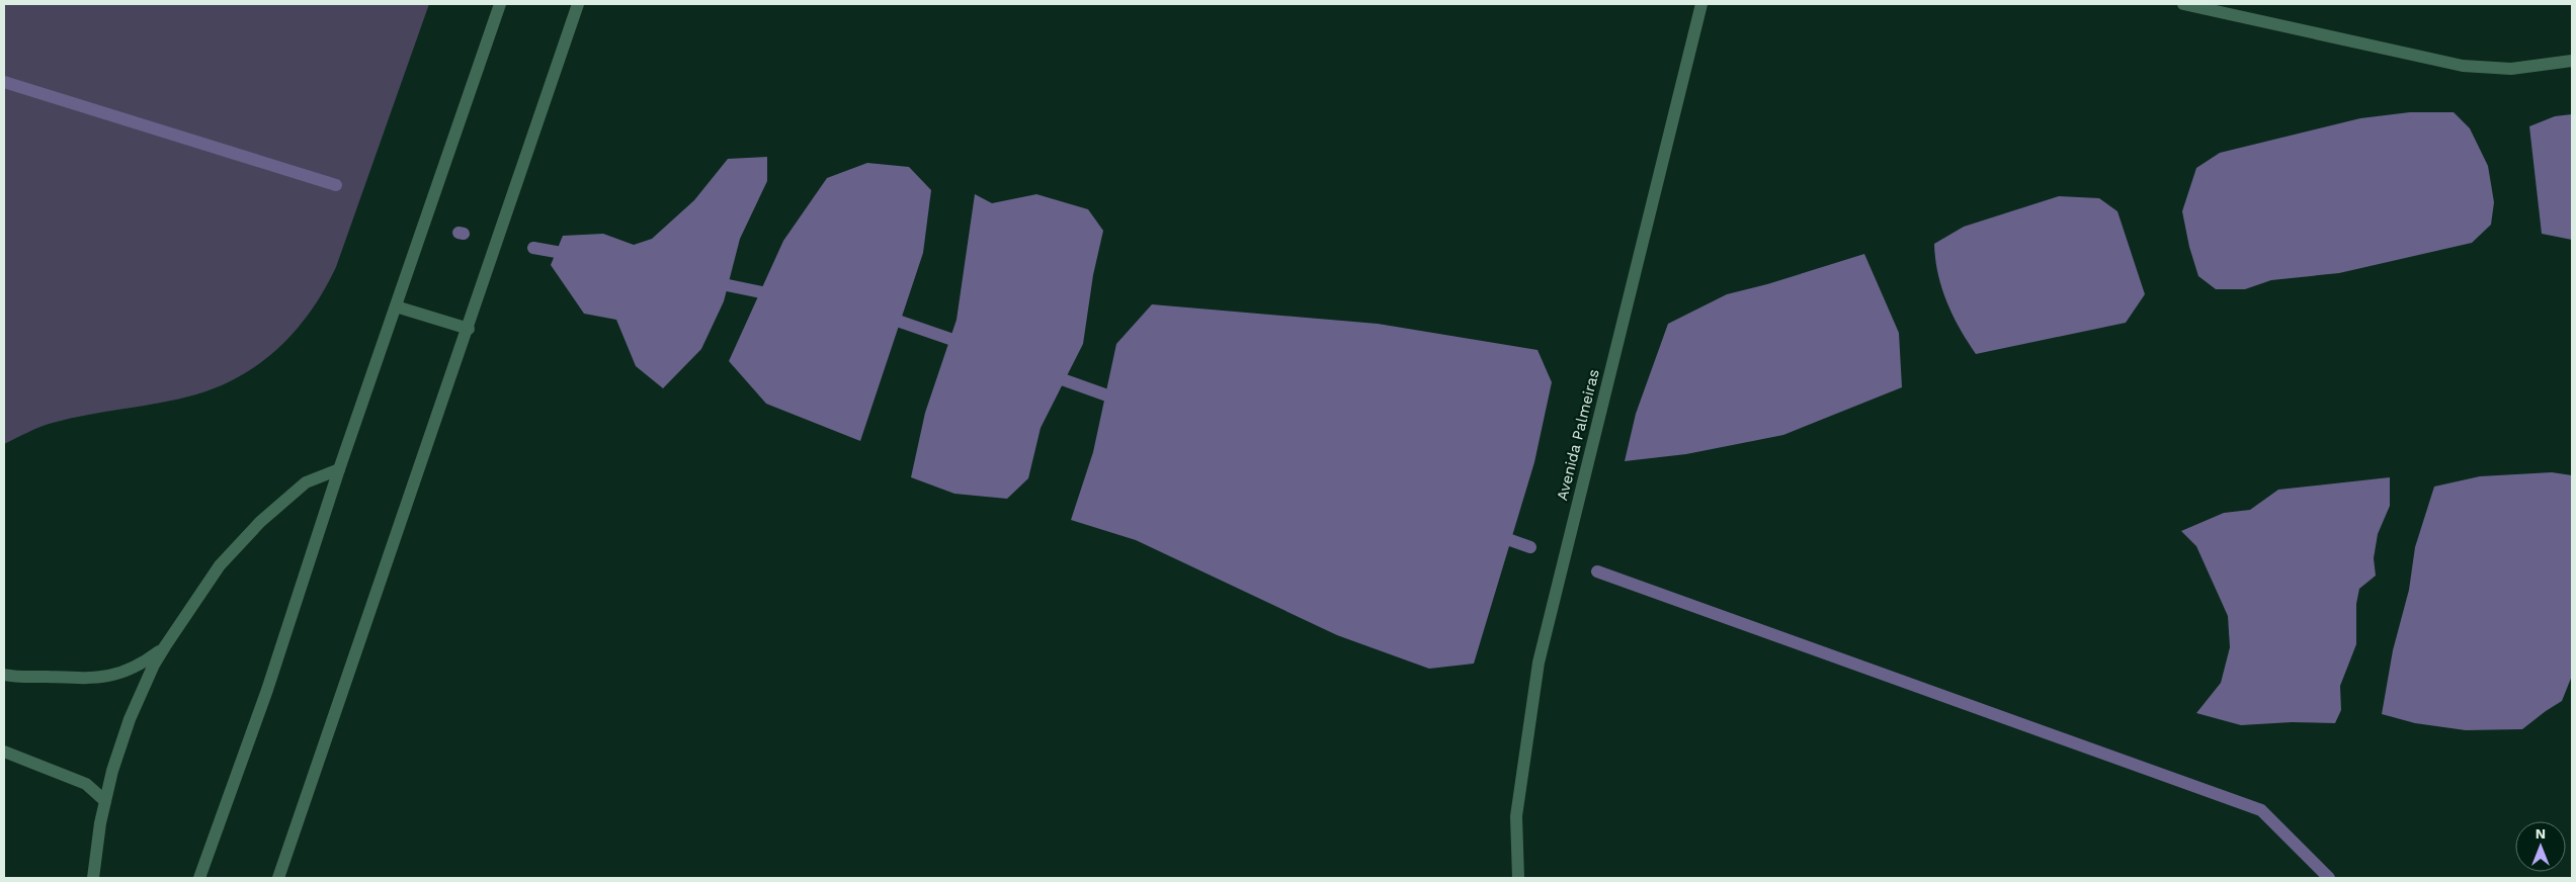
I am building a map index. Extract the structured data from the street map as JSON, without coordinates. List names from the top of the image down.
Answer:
{
  "streets": {
    "street": ["Avenida Palmeiras"]
  },
  "north": "top"
}
